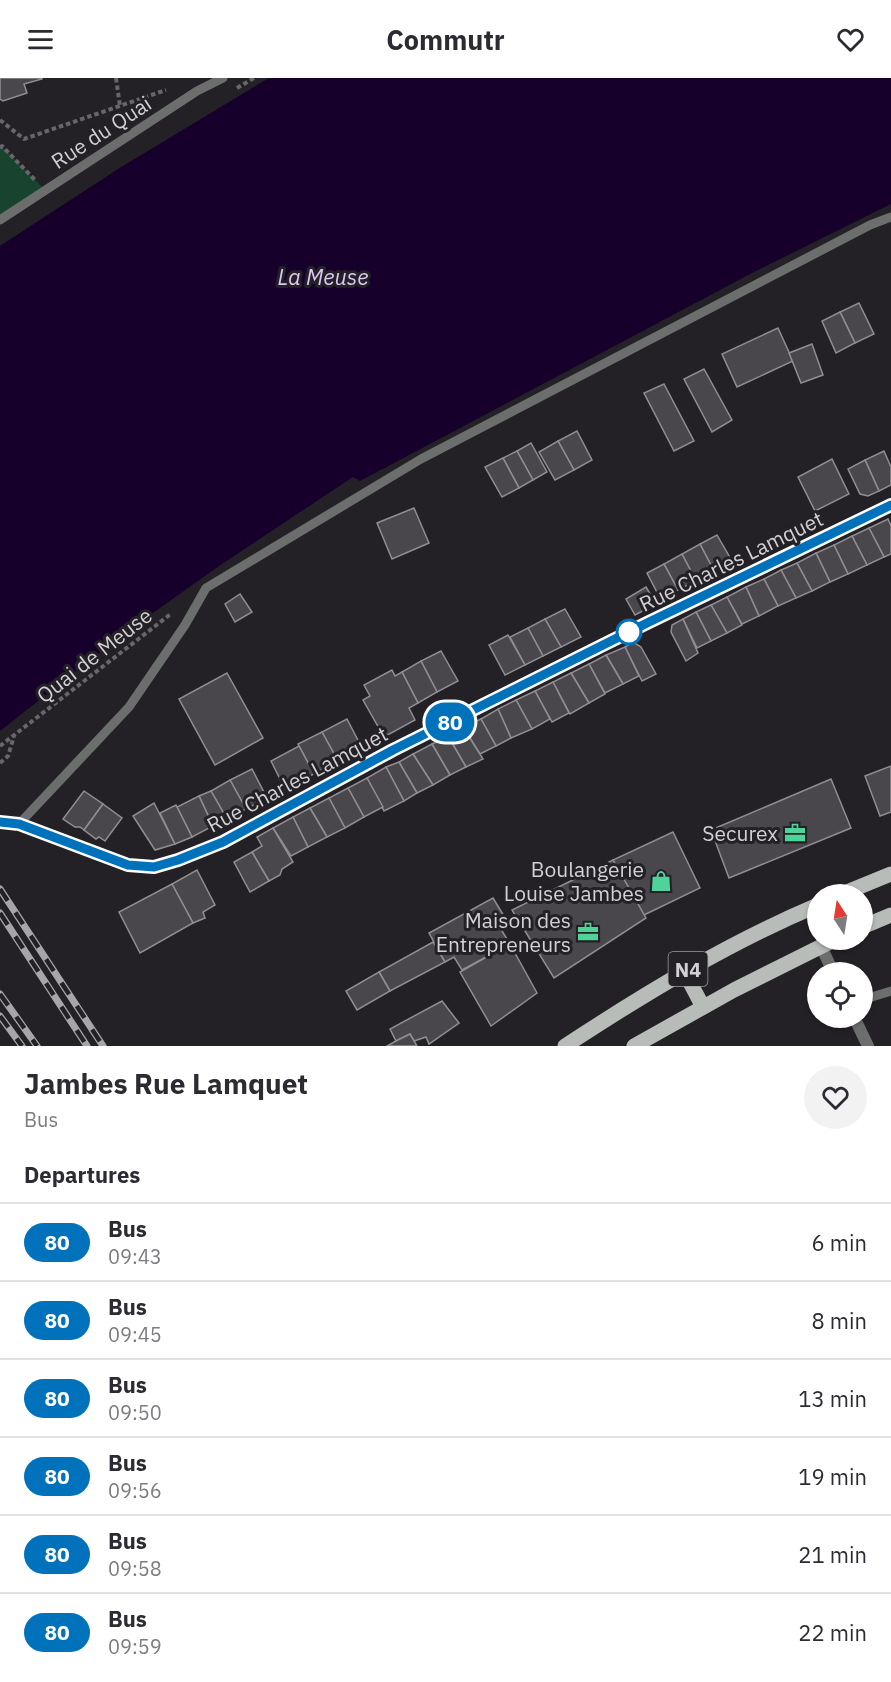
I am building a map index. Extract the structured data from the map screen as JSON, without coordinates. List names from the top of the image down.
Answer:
{
  "streets": {
    "main road": ["N4"],
    "street": ["Rue Charles Lamquet"],
    "lane": ["Rue du Quai"],
    "path": ["Quai de Meuse"]
  },
  "water": ["La Meuse"],
  "places": {
    "office": ["Securex", "Maison des Entrepreneurs"],
    "shop": ["Boulangerie Louise Jambes"]
  },
  "lines": ["bus line 80"],
  "north": "top",
  "page": {
    "header": "Commutr",
    "on_map": "80",
    "heading": [
      ["Jambes Rue Lamquet", "Bus"],
      "Departures"
    ],
    "list": [
      {
        "mark": "80",
        "name": "Bus",
        "note": "09:43",
        "value": "6 min"
      },
      {
        "mark": "80",
        "name": "Bus",
        "note": "09:45",
        "value": "8 min"
      },
      {
        "mark": "80",
        "name": "Bus",
        "note": "09:50",
        "value": "13 min"
      },
      {
        "mark": "80",
        "name": "Bus",
        "note": "09:56",
        "value": "19 min"
      },
      {
        "mark": "80",
        "name": "Bus",
        "note": "09:58",
        "value": "21 min"
      },
      {
        "mark": "80",
        "name": "Bus",
        "note": "09:59",
        "value": "22 min"
      }
    ]
  }
}
